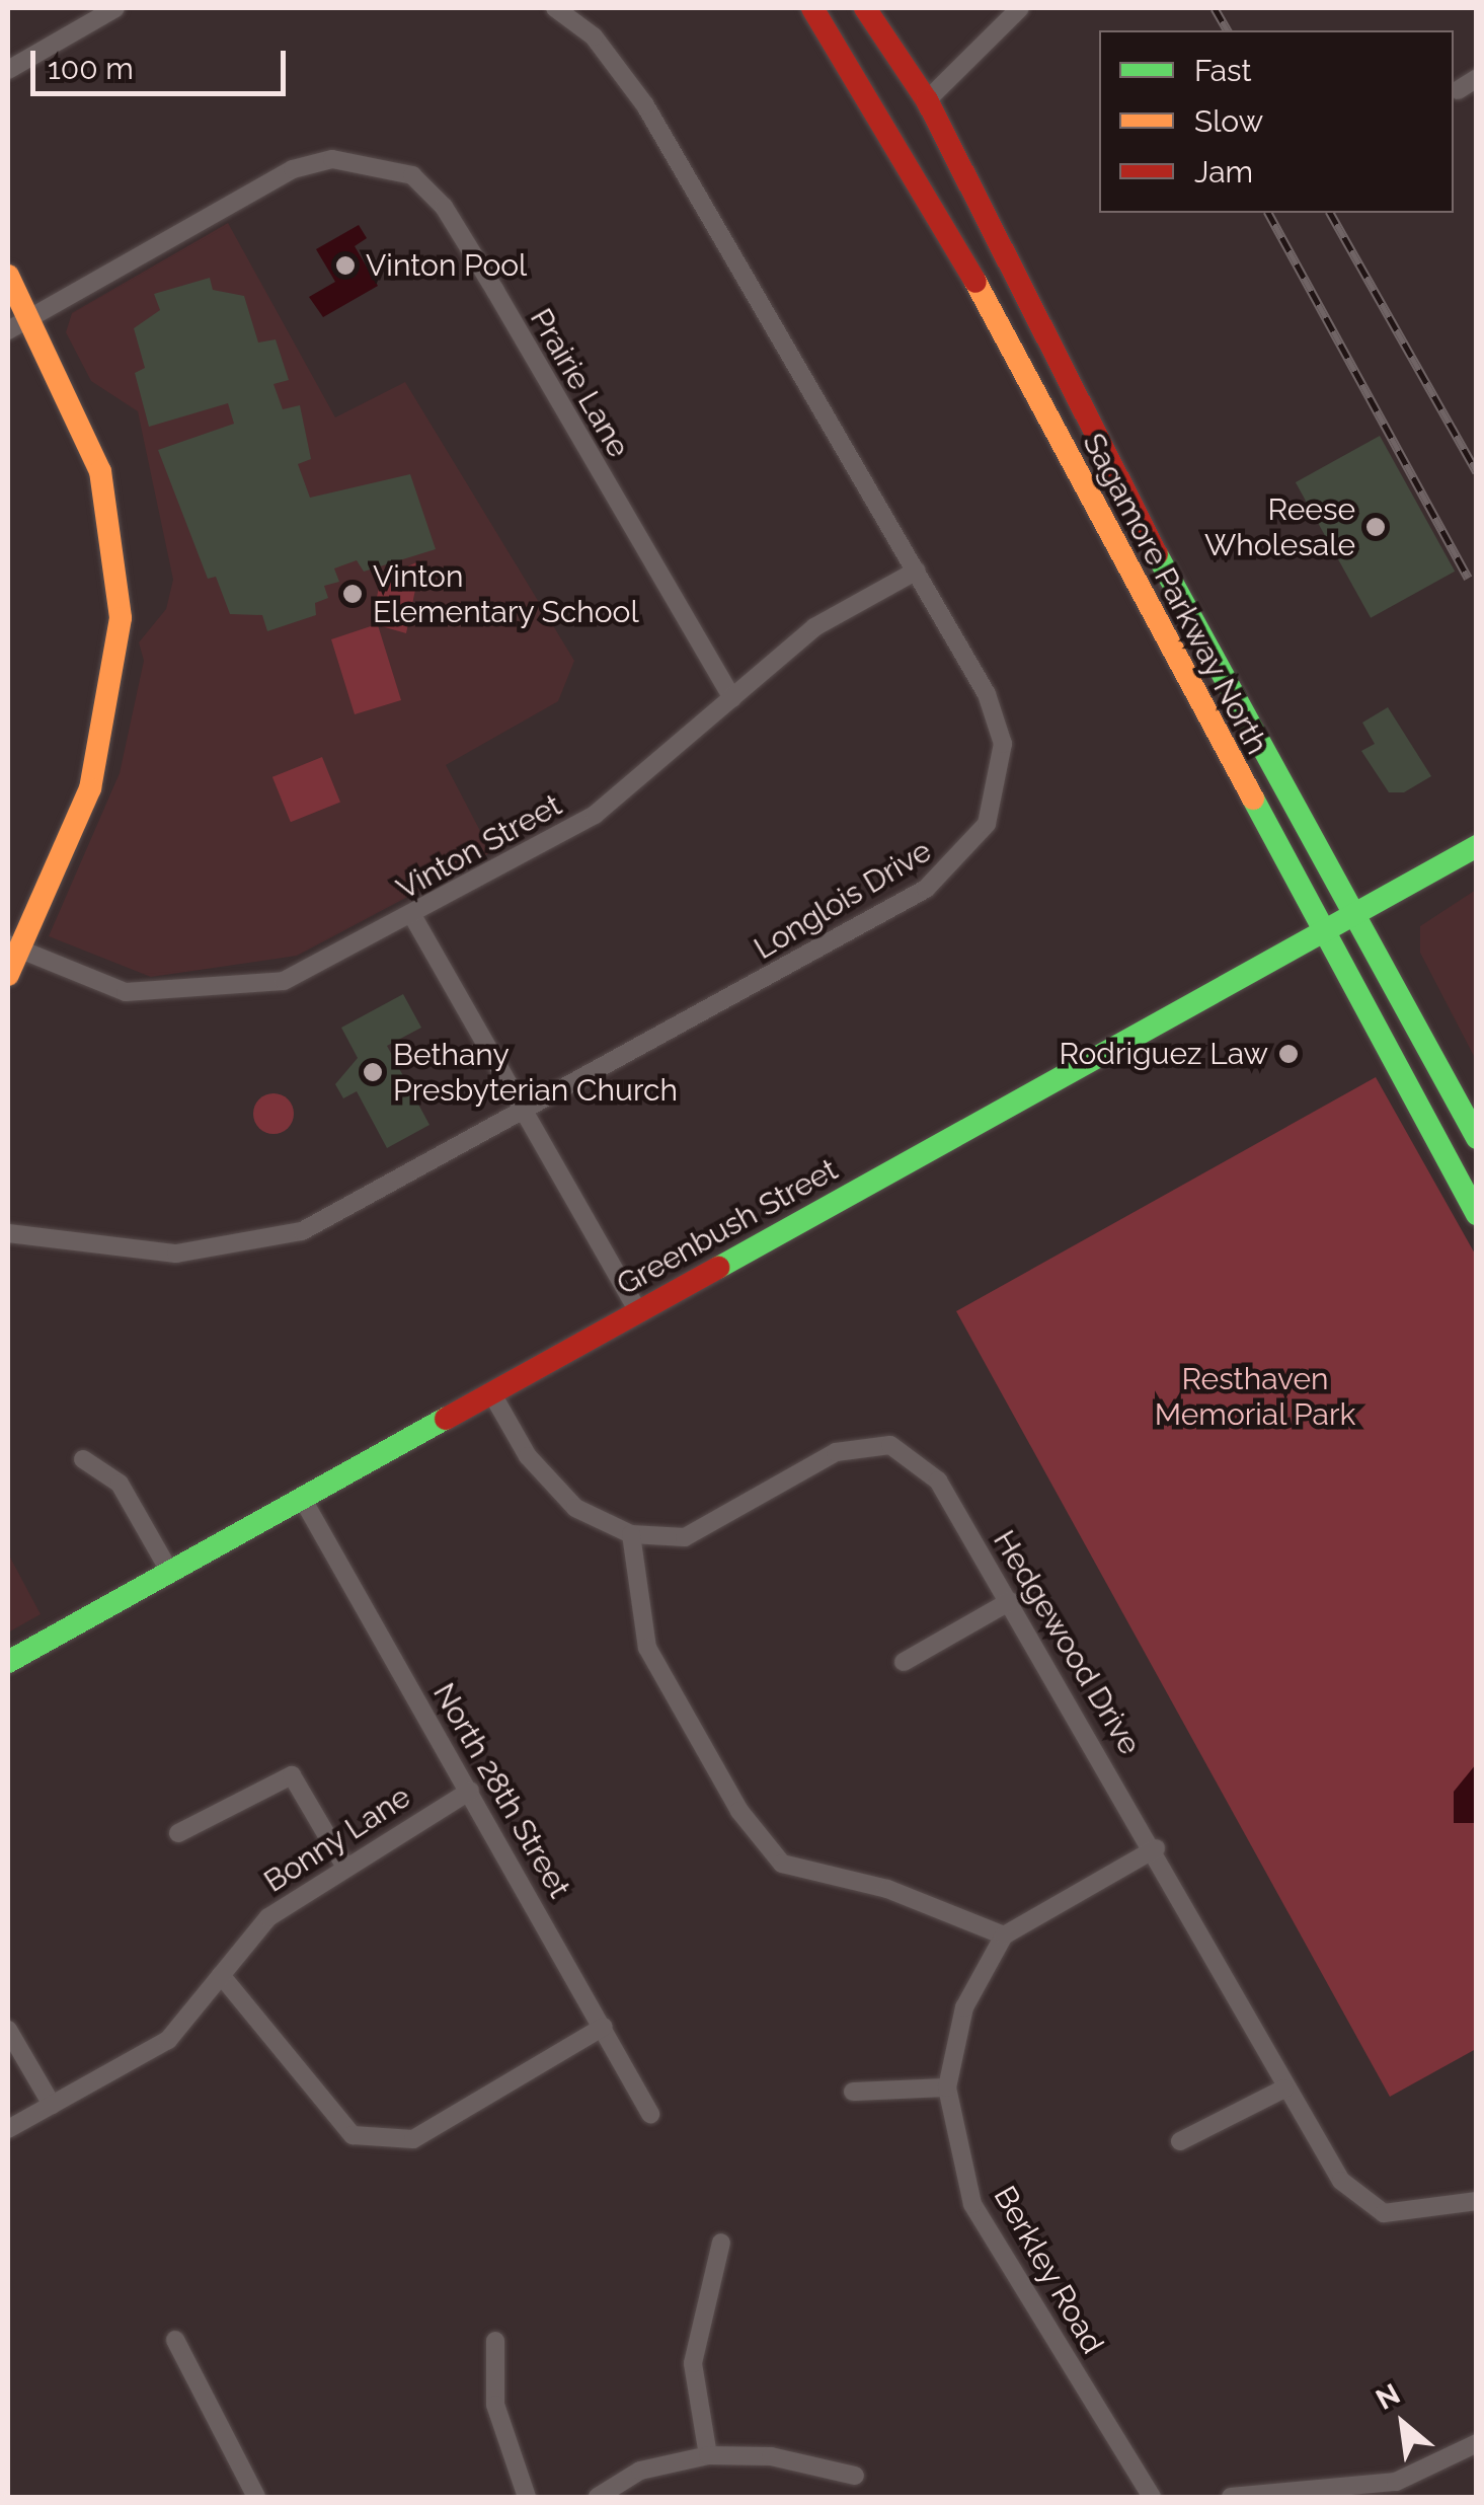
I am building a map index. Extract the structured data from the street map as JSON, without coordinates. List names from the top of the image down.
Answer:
{
  "streets": {
    "main road": ["Sagamore Parkway North", "Greenbush Street"],
    "street": [
      "Prairie Lane",
      "Vinton Street",
      "Longlois Drive",
      "Hedgewood Drive",
      "North 28th Street",
      "Bonny Lane",
      "Berkley Road"
    ]
  },
  "crossings": [
    ["Prairie Lane", "Vinton Street"],
    ["Sagamore Parkway North", "Greenbush Street"],
    ["Vinton Street", "Longlois Drive"],
    ["Greenbush Street", "Hedgewood Drive"],
    ["Greenbush Street", "North 28th Street"],
    ["North 28th Street", "Bonny Lane"]
  ],
  "parks": ["Resthaven Memorial Park"],
  "places": [
    "Vinton Pool",
    "Reese Wholesale",
    "Vinton Elementary School",
    "Rodriguez Law",
    "Bethany Presbyterian Church"
  ],
  "legend": ["Fast", "Slow", "Jam"],
  "scale_bar": "100 m",
  "north": "top left"
}
